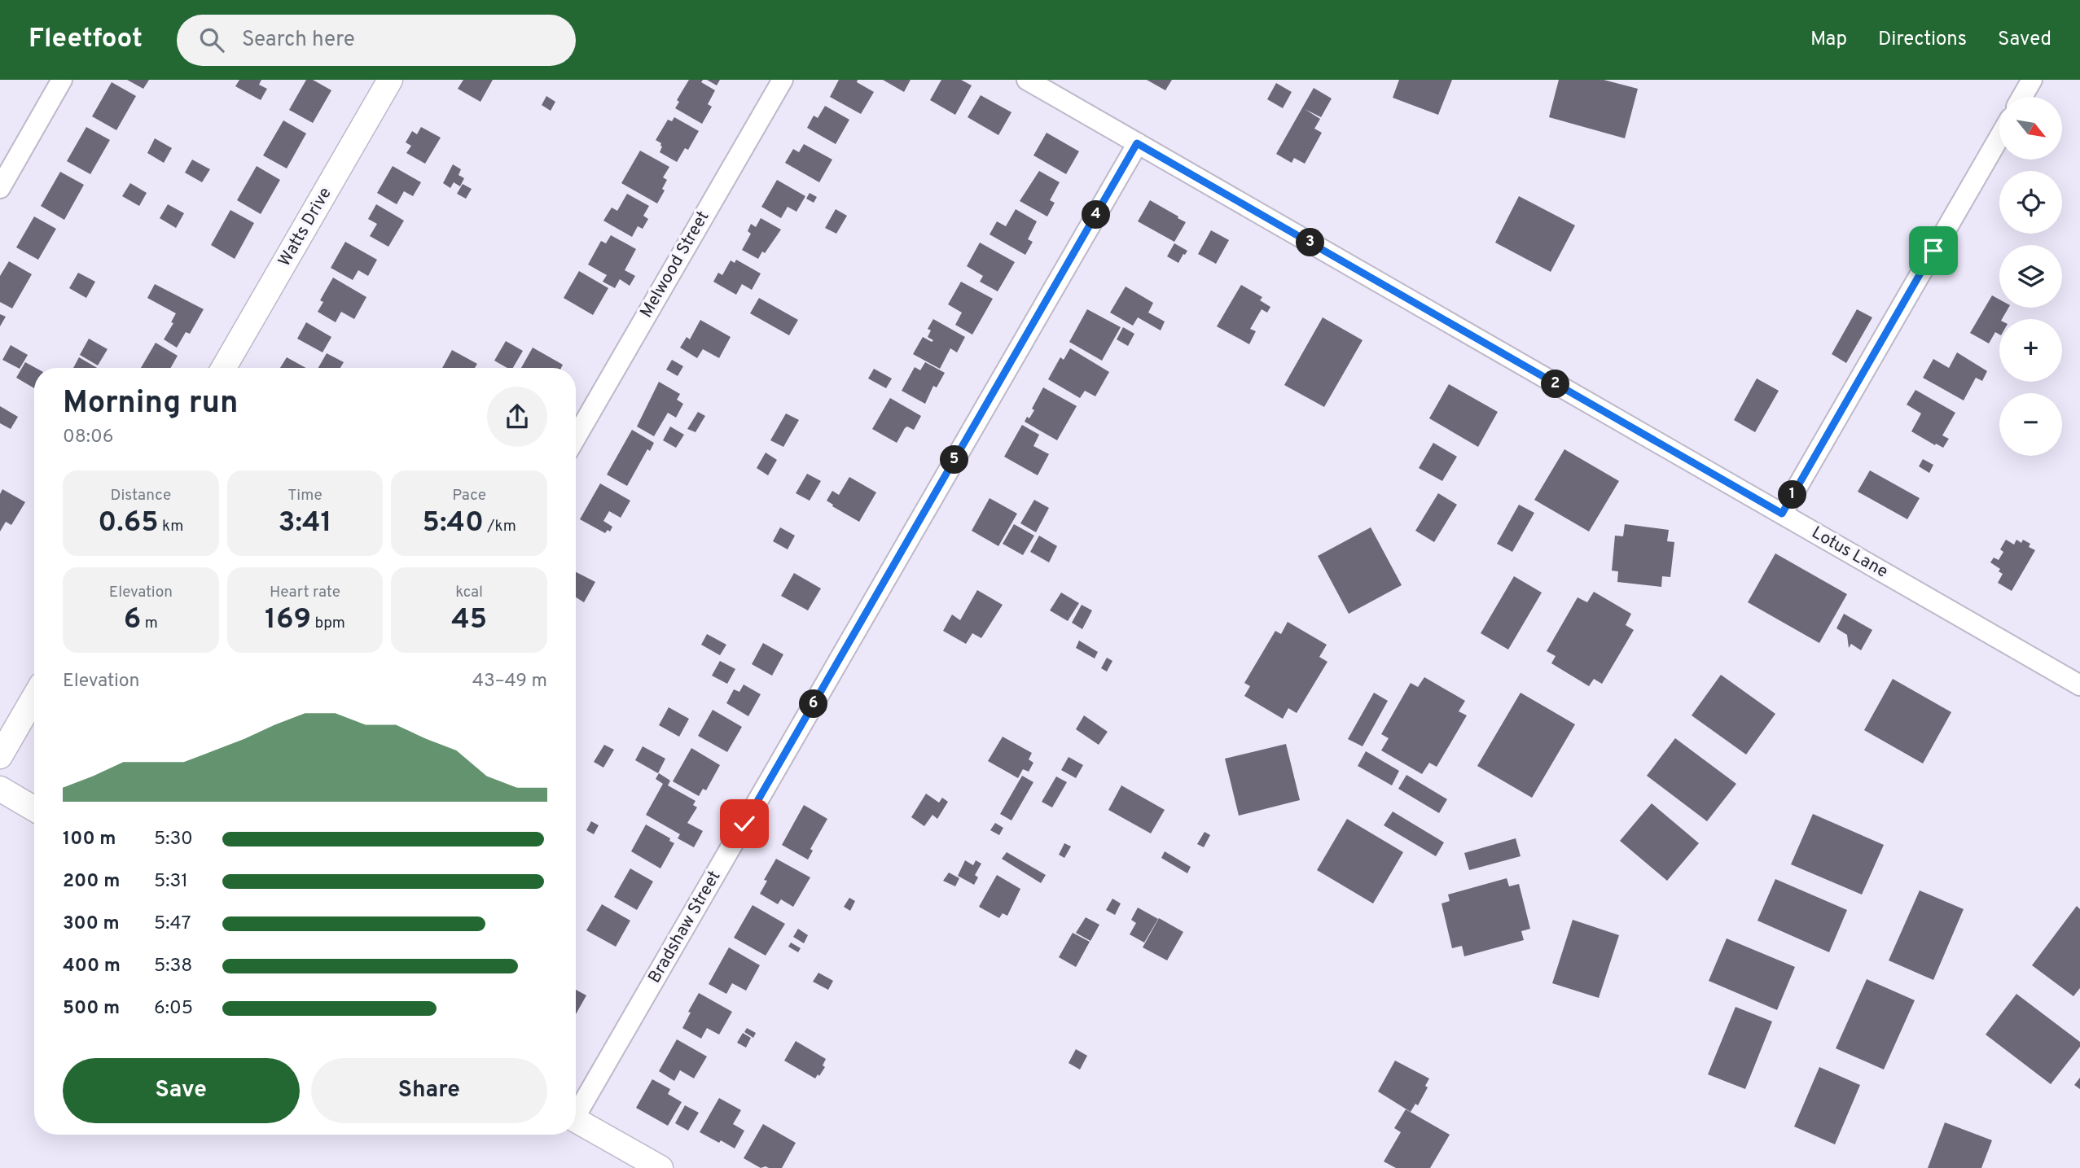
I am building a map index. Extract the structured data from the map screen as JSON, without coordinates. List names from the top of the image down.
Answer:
{
  "streets": {
    "street": [
      "Watts Drive",
      "Melwood Street",
      "Lotus Lane",
      "Bradshaw Street"
    ]
  },
  "crossings": [
    ["Lotus Lane", "Bradshaw Street"]
  ],
  "north": "bottom right",
  "page": {
    "header": "Fleetfoot",
    "search": "Search here",
    "nav": ["Map", "Directions", "Saved"],
    "map_buttons": ["+", "−"],
    "pins": [
      "4",
      "3",
      "2",
      "5",
      "1",
      "6"
    ],
    "heading": ["Morning run", "08:06"],
    "stats": [
      ["Distance", "0.65 km"],
      ["Time", "3:41"],
      ["Pace", "5:40 /km"],
      ["Elevation", "6 m"],
      ["Heart rate", "169 bpm"],
      ["kcal", "45"]
    ],
    "chart": ["Elevation", "43–49 m"],
    "list": [
      {
        "name": "100 m",
        "note": "5:30"
      },
      {
        "name": "200 m",
        "note": "5:31"
      },
      {
        "name": "300 m",
        "note": "5:47"
      },
      {
        "name": "400 m",
        "note": "5:38"
      },
      {
        "name": "500 m",
        "note": "6:05"
      }
    ],
    "buttons": ["Save", "Share"]
  }
}
